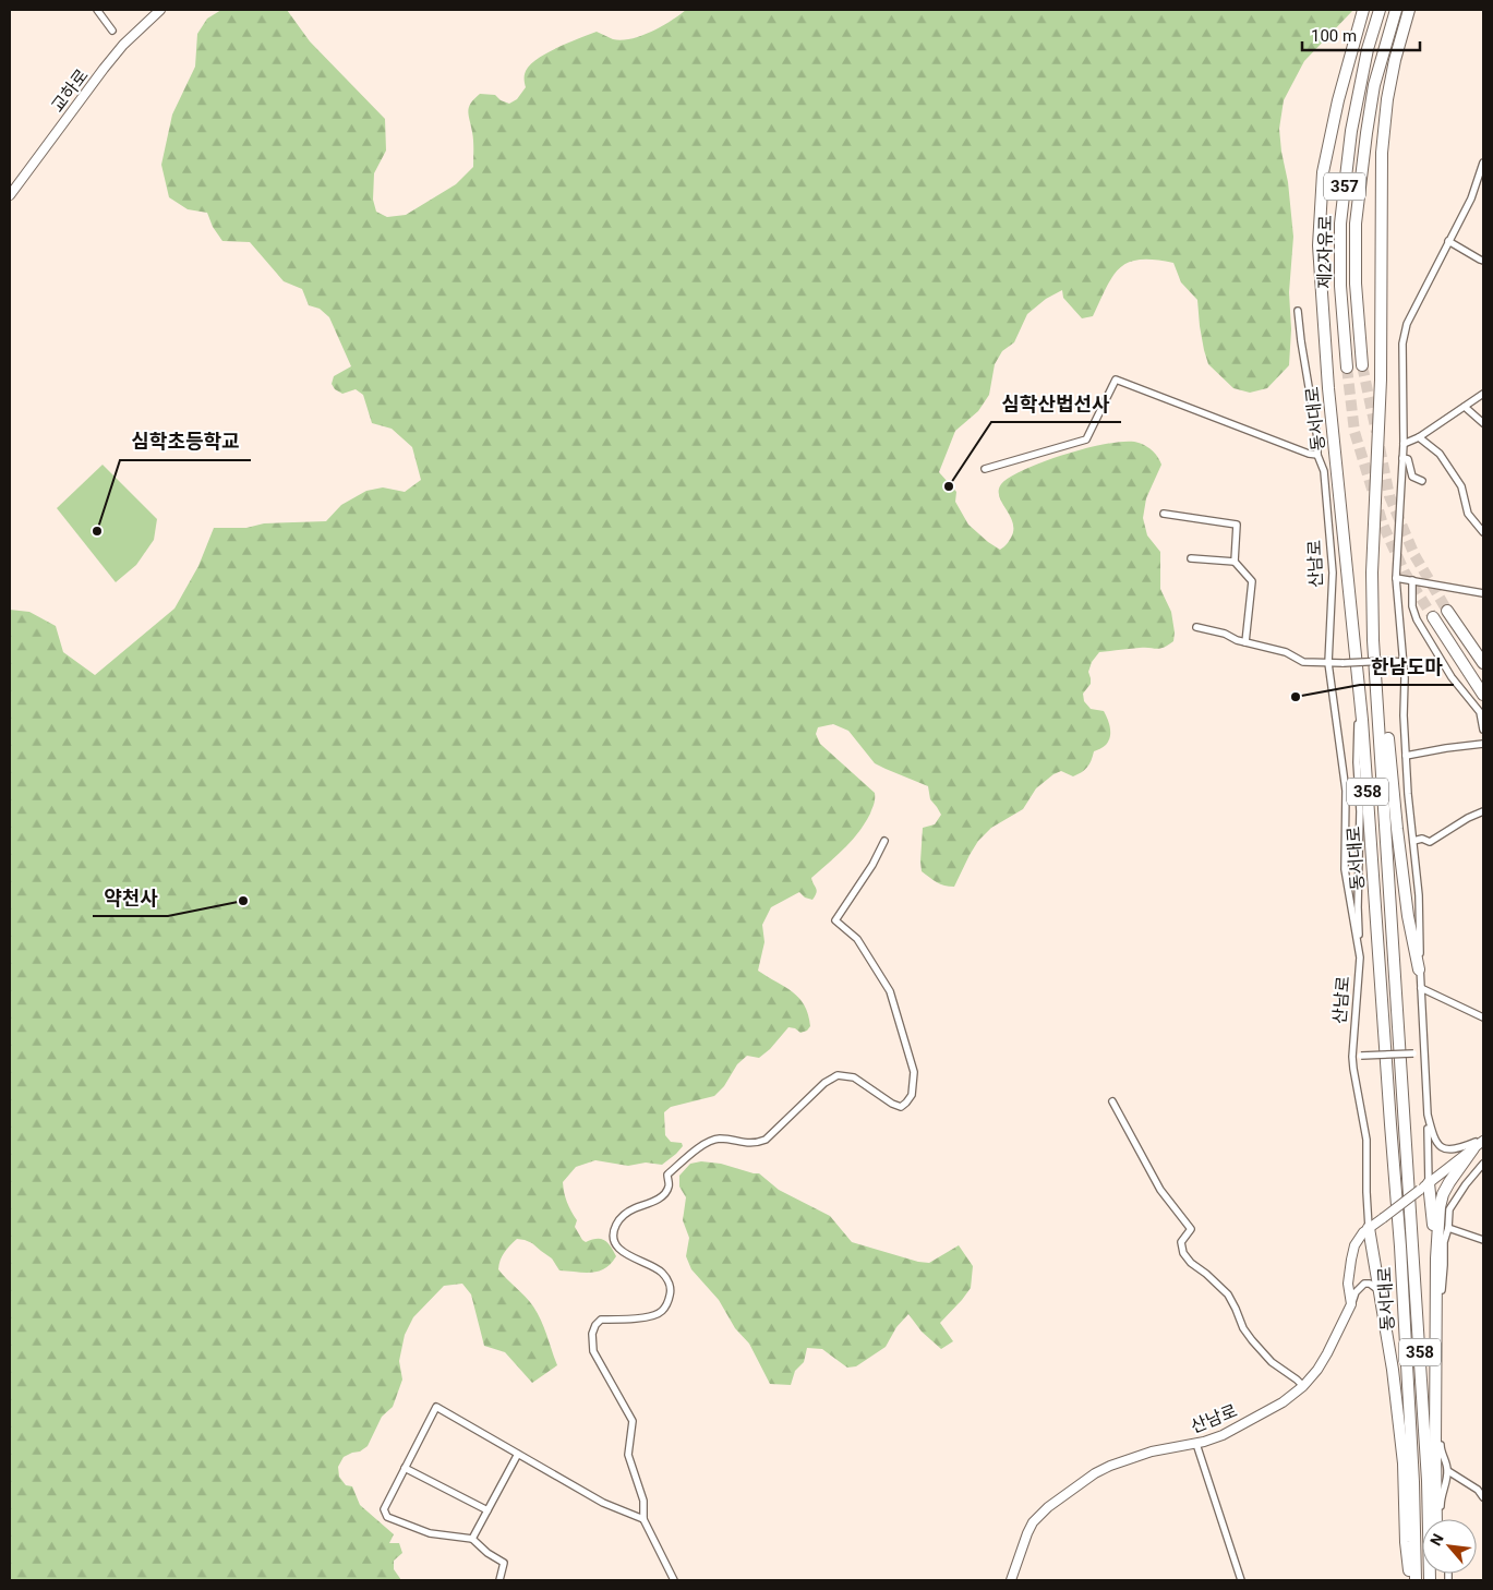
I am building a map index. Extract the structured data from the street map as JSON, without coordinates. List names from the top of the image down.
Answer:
{
  "streets": {
    "highway": [
      "357",
      "제2자유로",
      "동서대로",
      "358"
    ],
    "street": ["교하로", "산남로"]
  },
  "places": [
    "심학산법선사",
    "심학초등학교",
    "한남도마",
    "약천사"
  ],
  "scale_bar": "100 m",
  "north": "top left"
}
